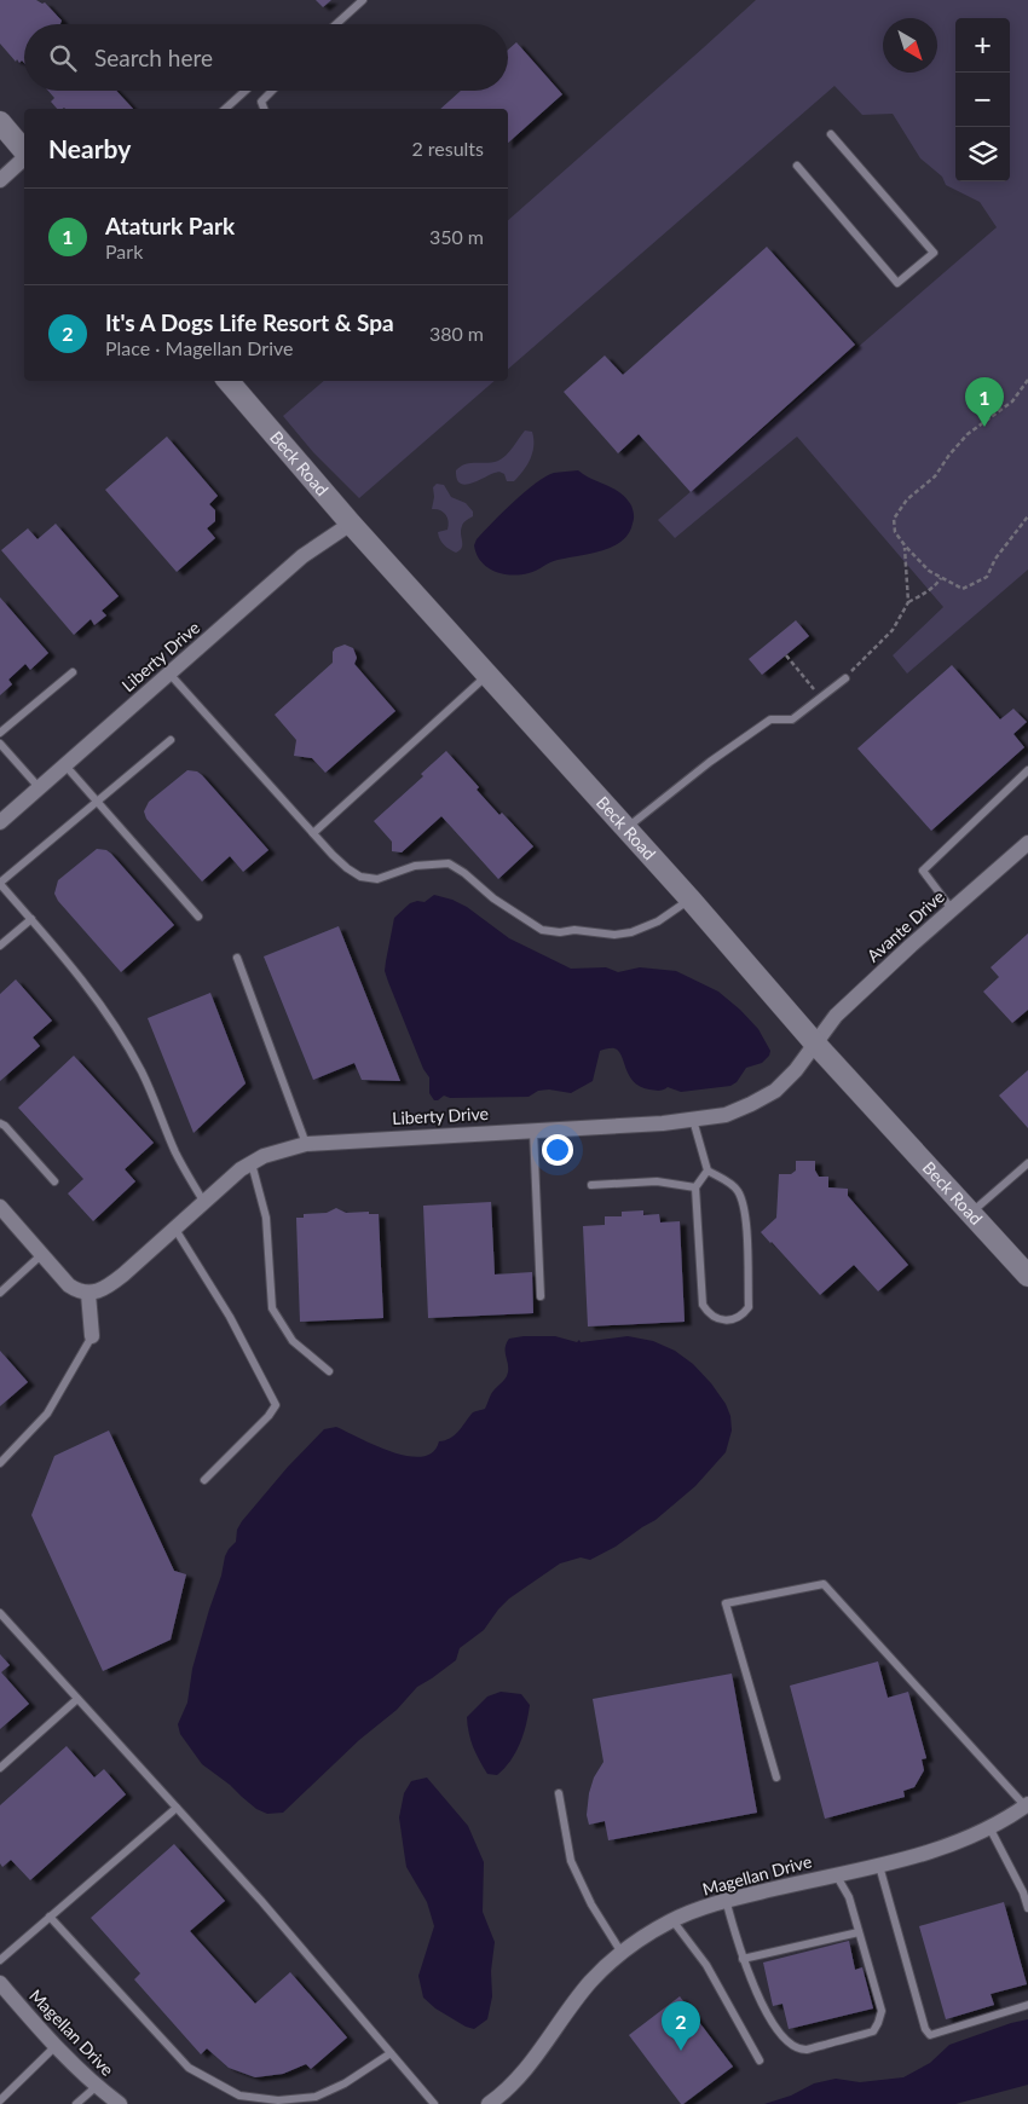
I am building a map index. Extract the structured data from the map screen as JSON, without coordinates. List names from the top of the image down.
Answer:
{
  "streets": {
    "street": [
      "Beck Road",
      "Liberty Drive",
      "Avante Drive",
      "Magellan Drive"
    ]
  },
  "crossings": [
    ["Beck Road", "Liberty Drive"],
    ["Beck Road", "Avante Drive"],
    ["Liberty Drive", "Avante Drive"]
  ],
  "north": "bottom right",
  "page": {
    "map_buttons": ["+", "−"],
    "search": "Search here",
    "heading": ["Nearby", "2 results"],
    "list": [
      {
        "mark": "1",
        "name": "Ataturk Park",
        "note": "Park",
        "value": "350 m"
      },
      {
        "mark": "2",
        "name": "It's A Dogs Life Resort & Spa",
        "note": "Place · Magellan Drive",
        "value": "380 m"
      }
    ],
    "pins": ["1", "2"]
  }
}
